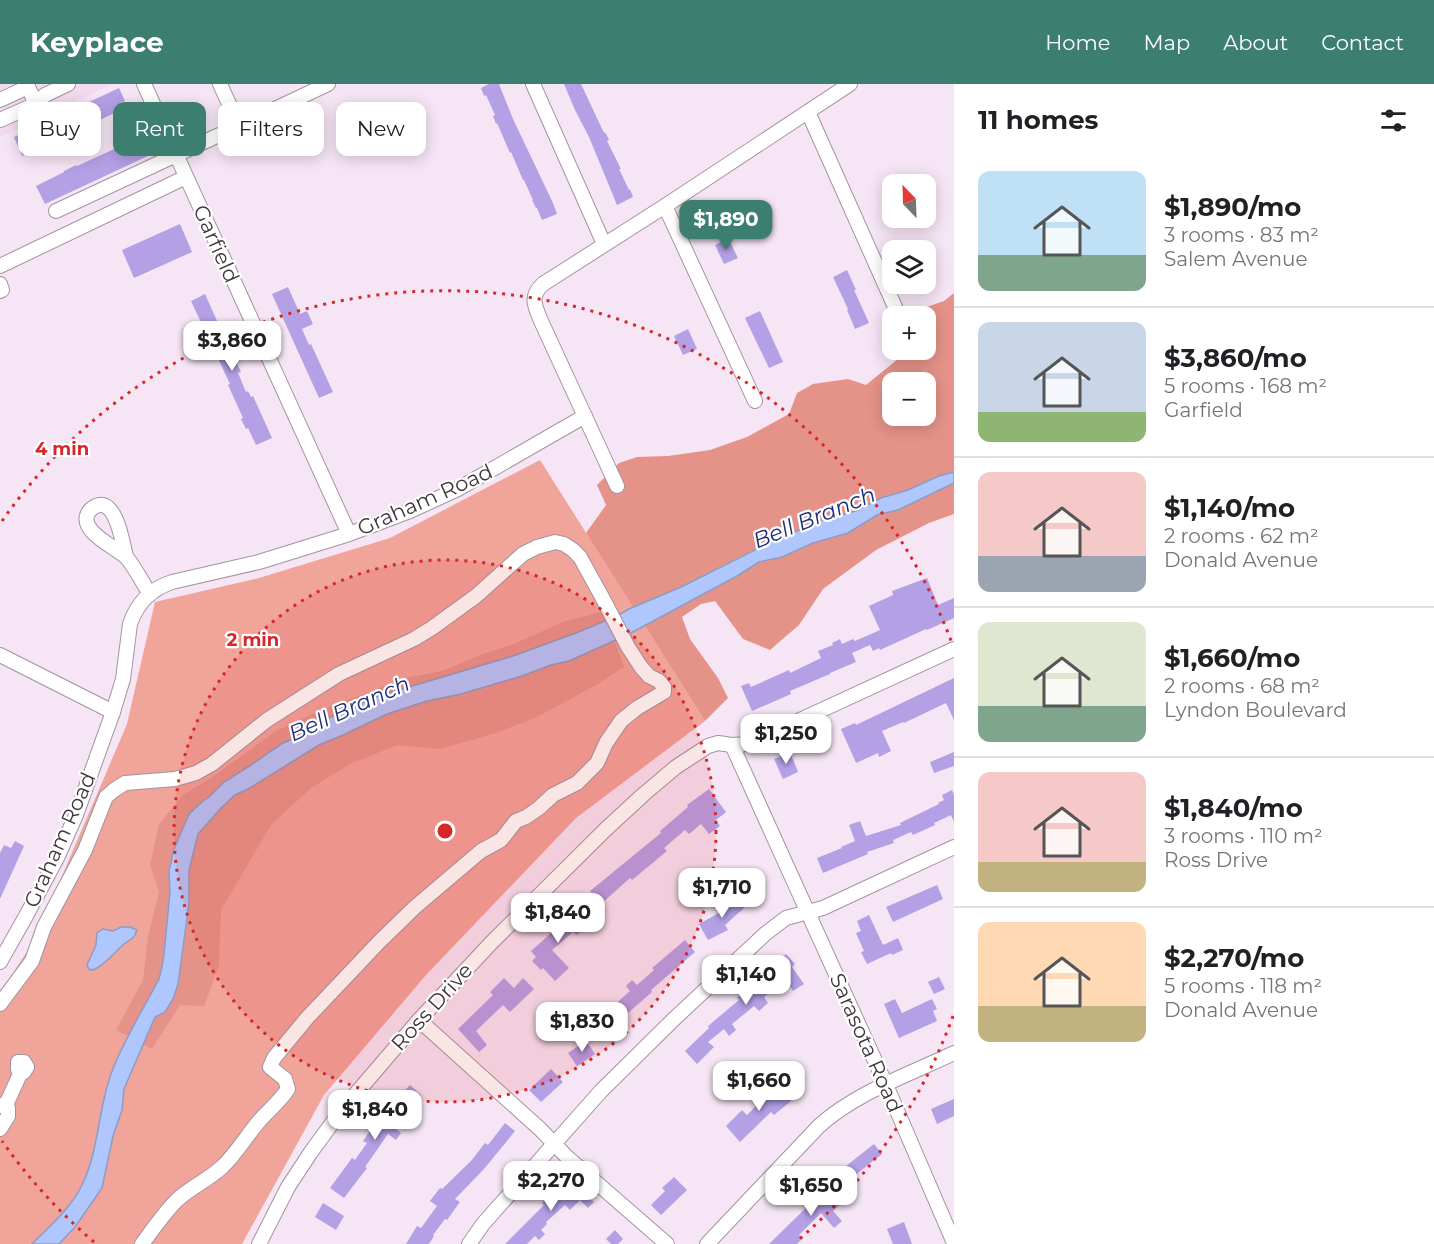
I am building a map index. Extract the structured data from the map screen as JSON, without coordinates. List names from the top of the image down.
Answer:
{
  "streets": {
    "street": [
      "Garfield",
      "Graham Road",
      "Ross Drive",
      "Sarasota Road"
    ]
  },
  "crossings": [
    ["Garfield", "Graham Road"],
    ["Ross Drive", "Sarasota Road"]
  ],
  "water": ["Bell Branch"],
  "north": "top left",
  "page": {
    "header": "Keyplace",
    "nav": [
      "Home",
      "Map",
      "About",
      "Contact"
    ],
    "heading": "11 homes",
    "chip": [
      "Buy",
      "Rent",
      "Filters",
      "New"
    ],
    "list": [
      {
        "name": "$1,890/mo",
        "note": "3 rooms · 83 m² · Salem Avenue"
      },
      {
        "name": "$3,860/mo",
        "note": "5 rooms · 168 m² · Garfield"
      },
      {
        "name": "$1,140/mo",
        "note": "2 rooms · 62 m² · Donald Avenue"
      },
      {
        "name": "$1,660/mo",
        "note": "2 rooms · 68 m² · Lyndon Boulevard"
      },
      {
        "name": "$1,840/mo",
        "note": "3 rooms · 110 m² · Ross Drive"
      },
      {
        "name": "$2,270/mo",
        "note": "5 rooms · 118 m² · Donald Avenue"
      }
    ],
    "map_buttons": ["+", "−"],
    "price": [
      "$1,890",
      "$3,860",
      "$1,250",
      "$1,710",
      "$1,840",
      "$1,140",
      "$1,830",
      "$1,660",
      "$1,840",
      "$2,270",
      "$1,650"
    ]
  },
  "rings": ["4 min", "2 min"]
}
